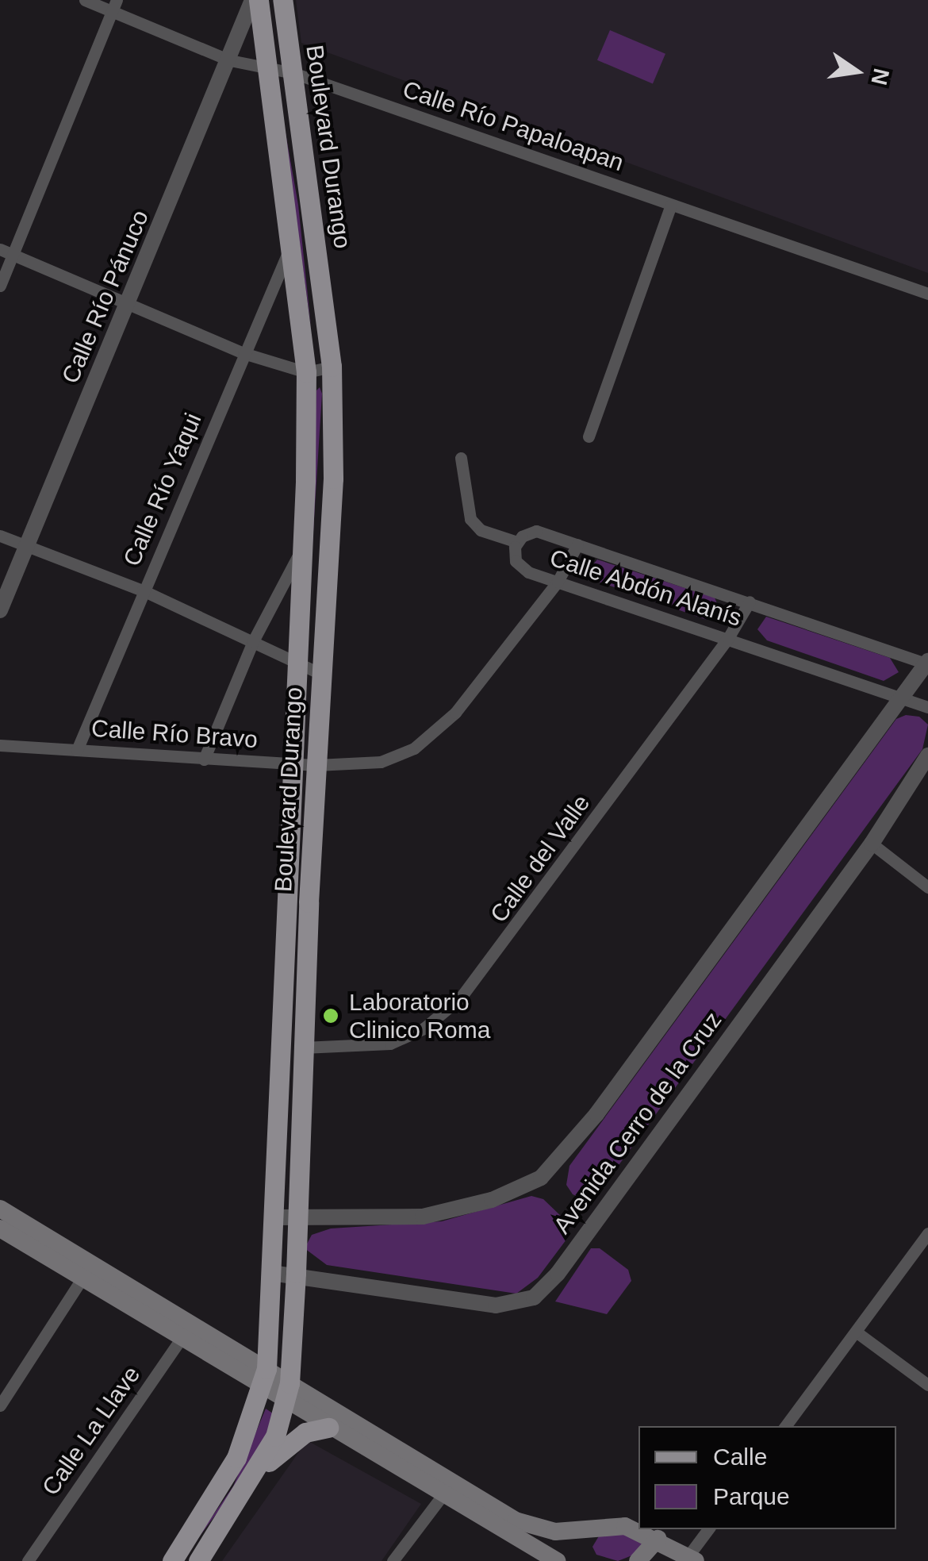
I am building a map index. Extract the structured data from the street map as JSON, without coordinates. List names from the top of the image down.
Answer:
{
  "streets": {
    "main road": ["Boulevard Durango"],
    "street": [
      "Calle Río Papaloapan",
      "Calle Río Pánuco",
      "Calle Río Yaqui",
      "Calle Abdón Alanís",
      "Calle Río Bravo",
      "Calle del Valle",
      "Avenida Cerro de la Cruz",
      "Calle La Llave"
    ]
  },
  "crossings": [
    ["Calle Río Papaloapan", "Boulevard Durango"],
    ["Calle Río Papaloapan", "Calle Río Pánuco"],
    ["Boulevard Durango", "Calle Río Pánuco"],
    ["Boulevard Durango", "Calle Río Yaqui"],
    ["Boulevard Durango", "Calle Río Bravo"],
    ["Boulevard Durango", "Calle del Valle"],
    ["Boulevard Durango", "Avenida Cerro de la Cruz"],
    ["Calle Río Yaqui", "Calle Río Bravo"],
    ["Calle Abdón Alanís", "Calle Río Bravo"],
    ["Calle Abdón Alanís", "Calle del Valle"],
    ["Calle Abdón Alanís", "Avenida Cerro de la Cruz"]
  ],
  "places": ["Laboratorio Clinico Roma"],
  "legend": ["Calle", "Parque"],
  "north": "right"
}
